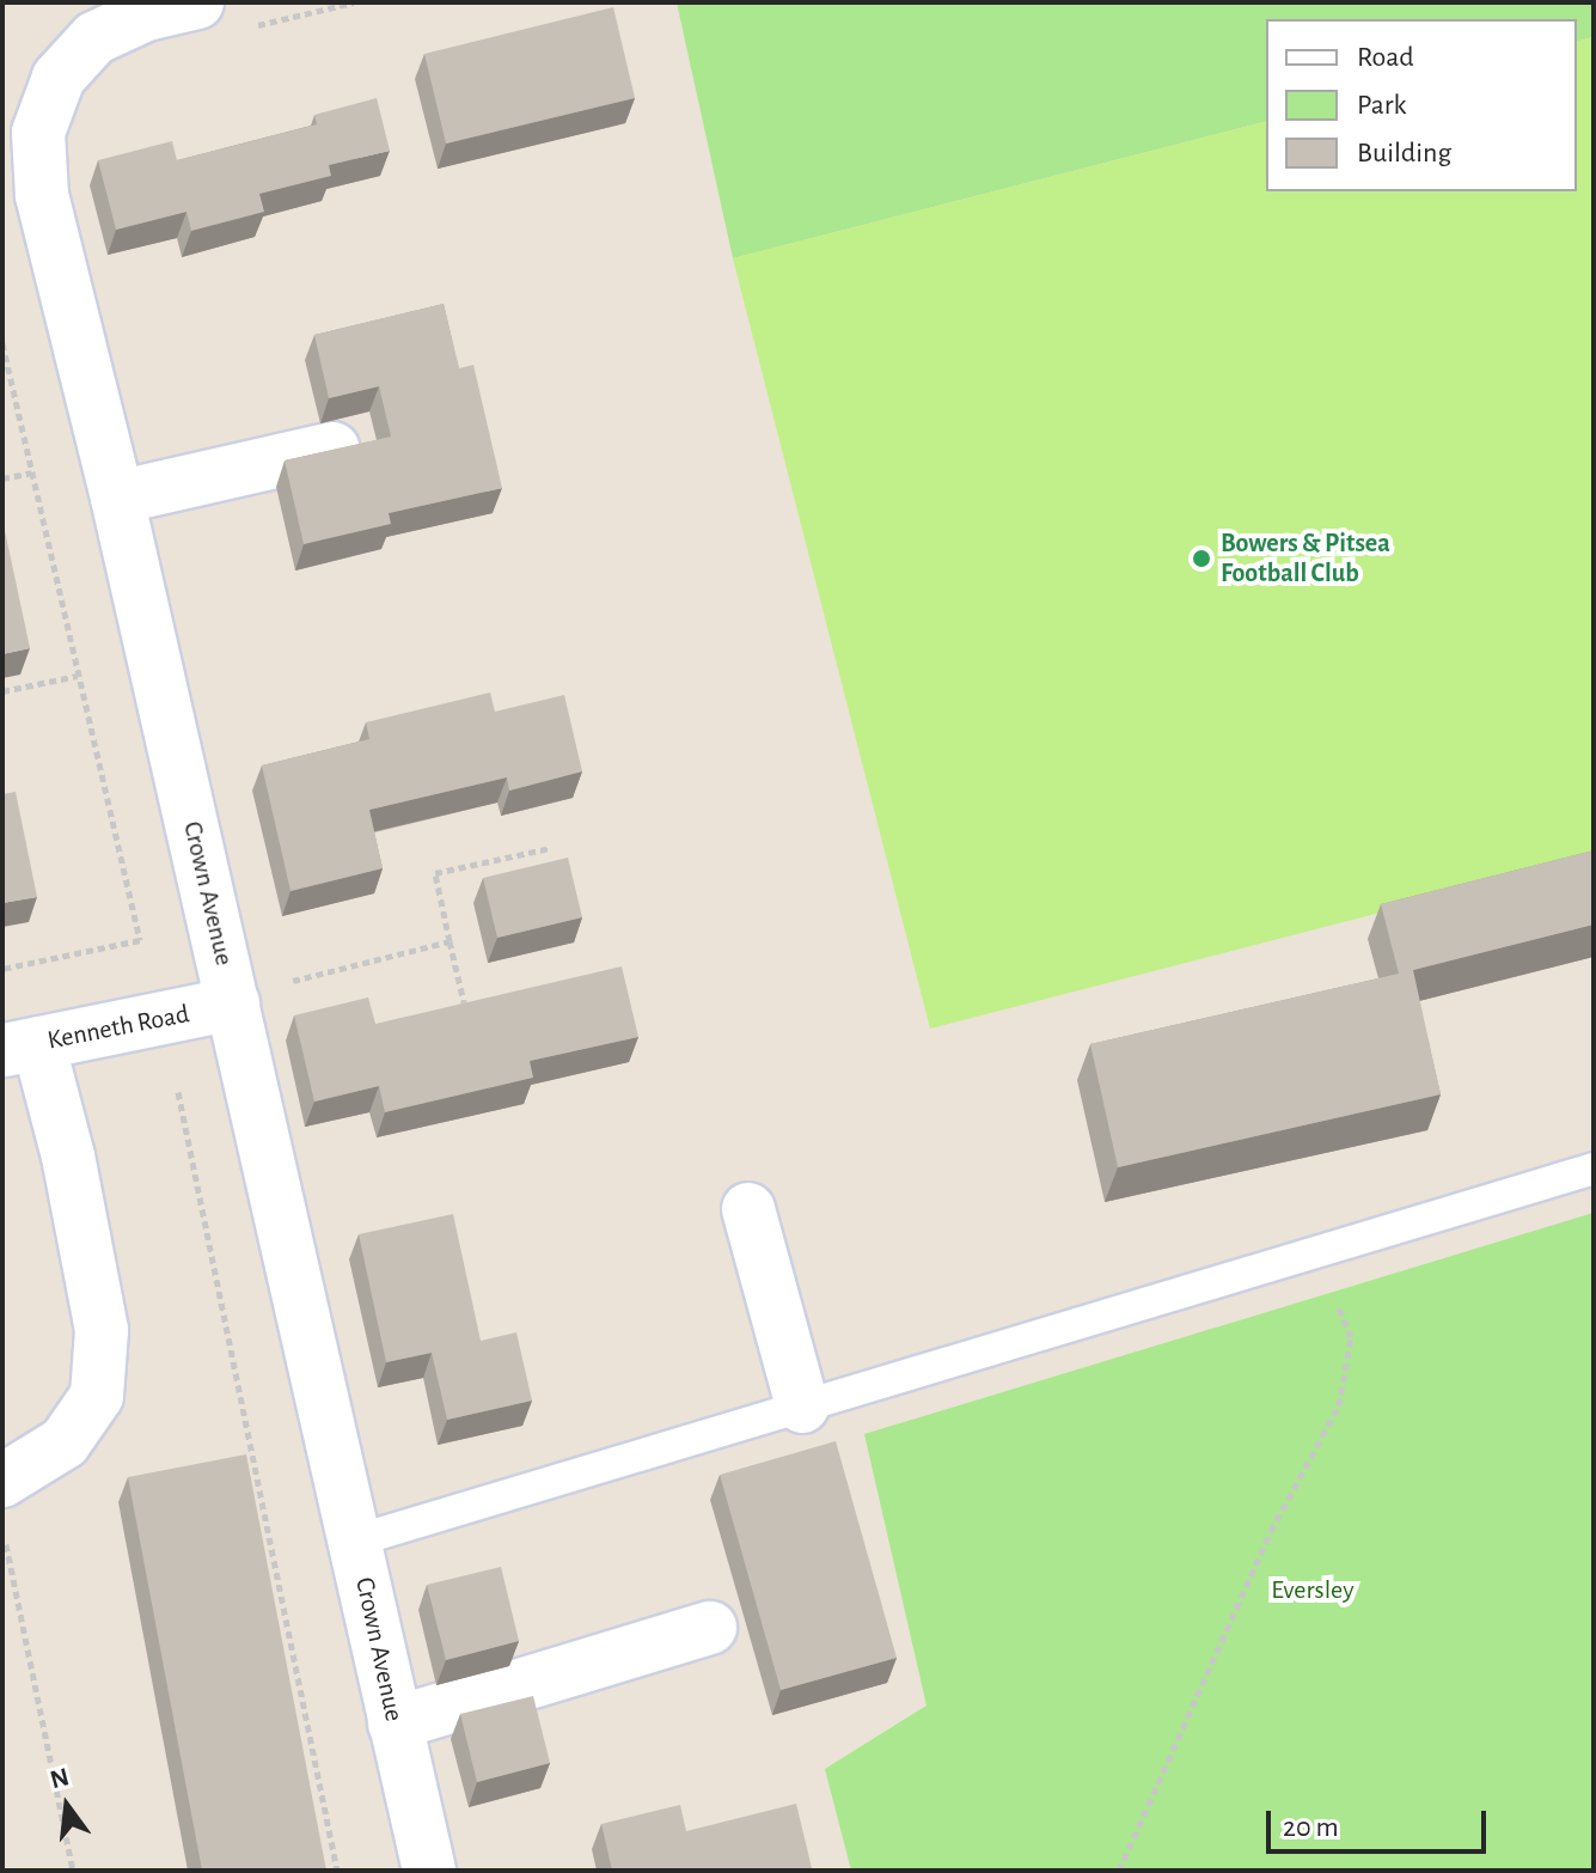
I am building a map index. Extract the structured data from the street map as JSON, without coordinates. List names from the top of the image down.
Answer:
{
  "streets": {
    "street": ["Crown Avenue", "Kenneth Road"]
  },
  "crossings": [
    ["Crown Avenue", "Kenneth Road"]
  ],
  "parks": ["Eversley"],
  "places": ["Bowers & Pitsea Football Club"],
  "legend": ["Road", "Park", "Building"],
  "scale_bar": "20 m",
  "north": "top"
}
